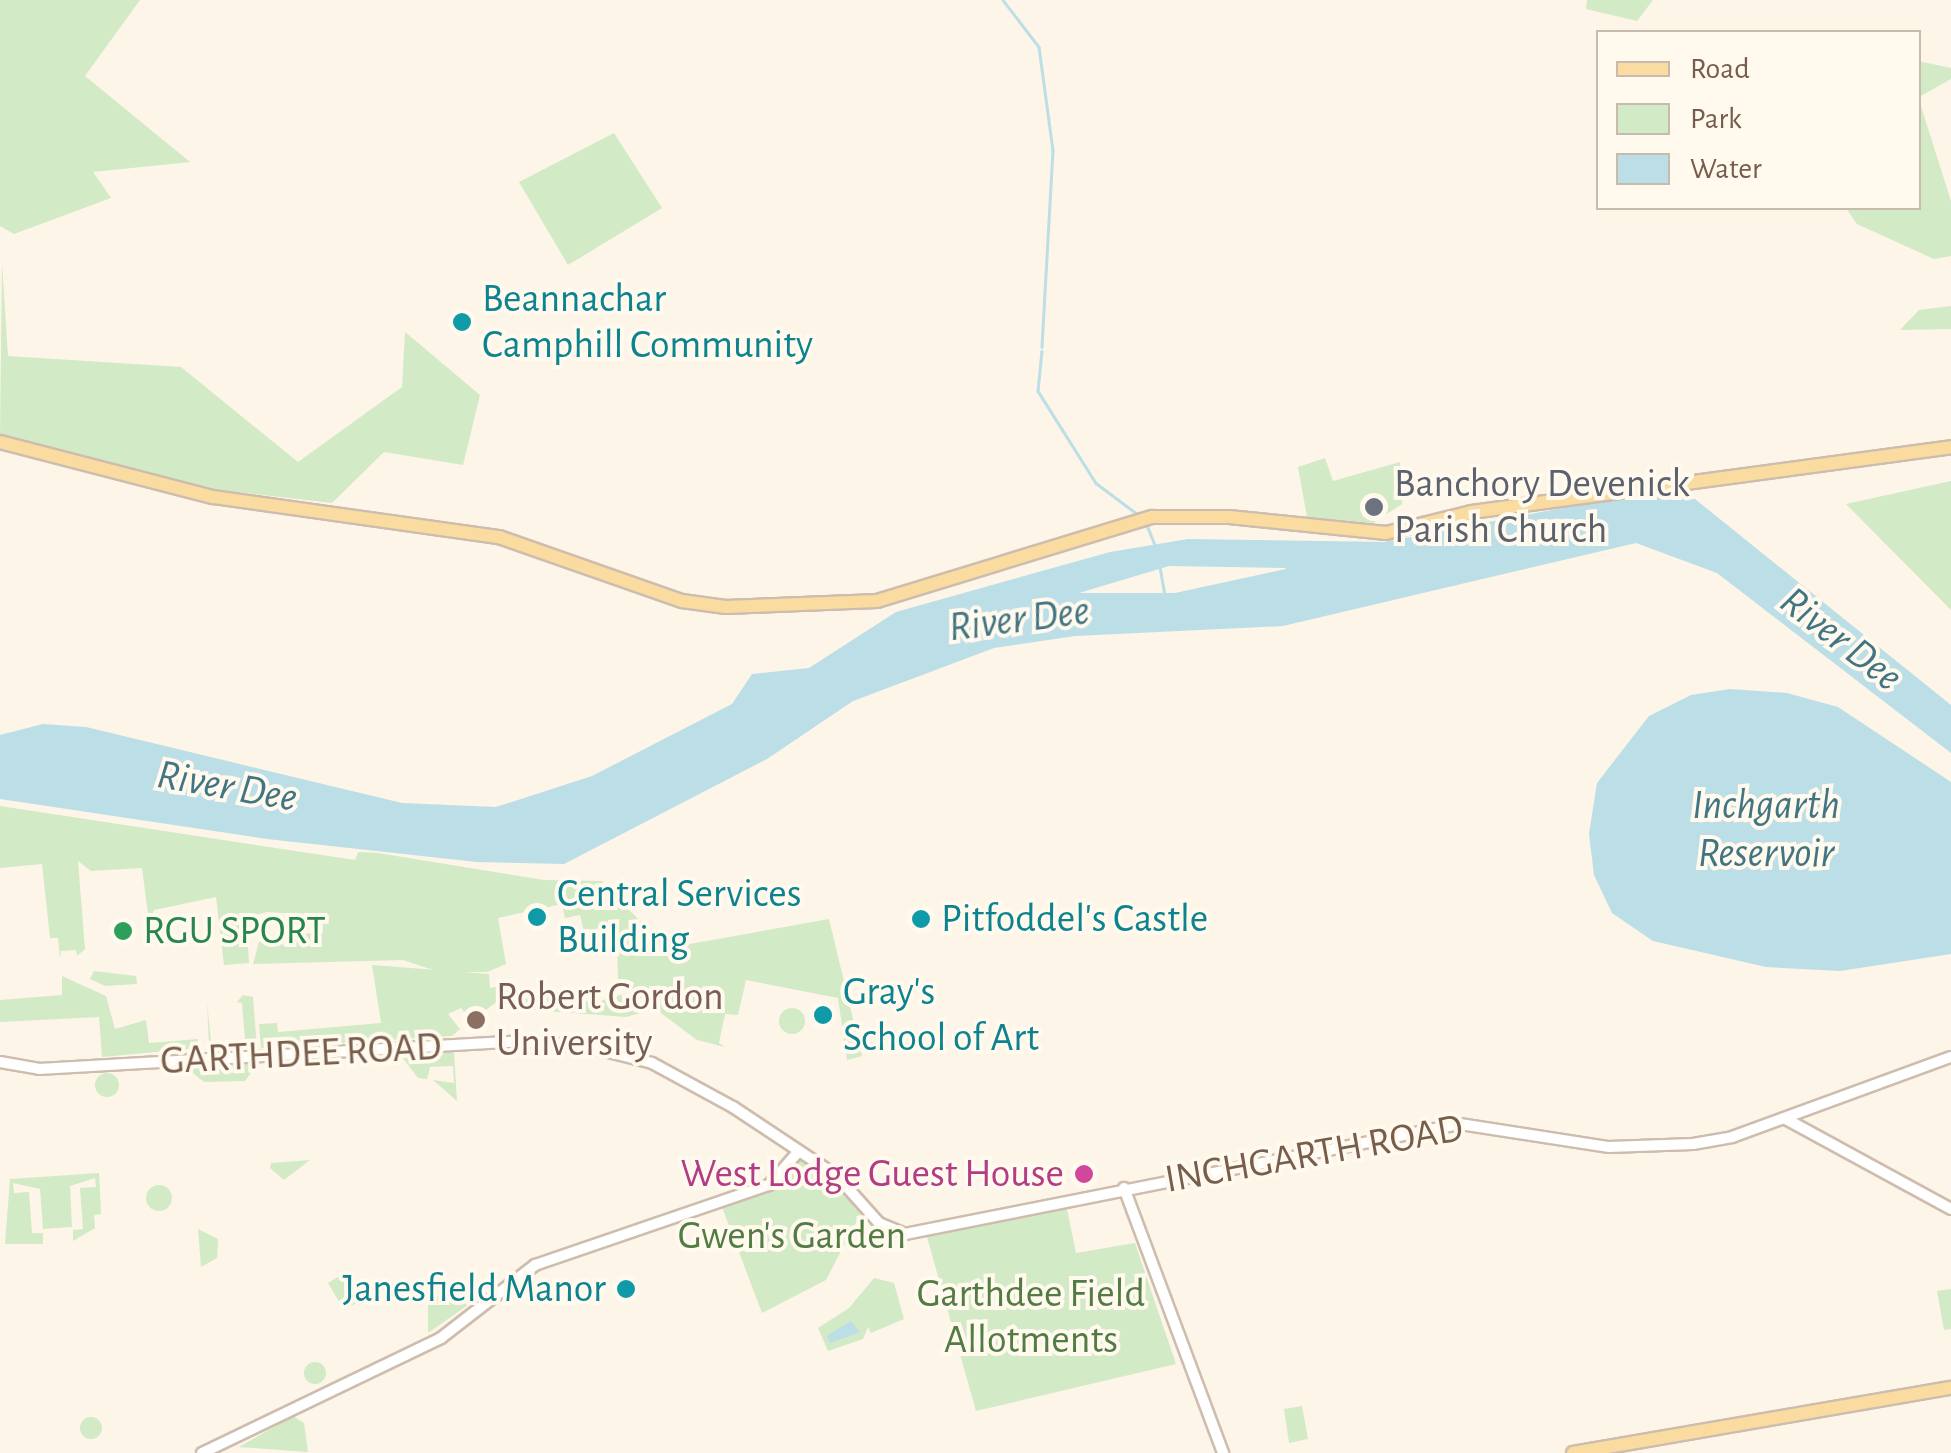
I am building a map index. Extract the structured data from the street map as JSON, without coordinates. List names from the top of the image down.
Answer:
{
  "streets": {
    "street": ["GARTHDEE ROAD", "INCHGARTH ROAD"]
  },
  "crossings": [
    ["GARTHDEE ROAD", "INCHGARTH ROAD"]
  ],
  "water": ["River Dee", "Inchgarth Reservoir"],
  "parks": ["Gwen's Garden", "Garthdee Field Allotments"],
  "places": [
    "Beannachar Camphill Community",
    "Banchory Devenick Parish Church",
    "Central Services Building",
    "Pitfoddel's Castle",
    "RGU SPORT",
    "Gray's School of Art",
    "Robert Gordon University",
    "West Lodge Guest House",
    "Janesfield Manor"
  ],
  "legend": ["Road", "Park", "Water"]
}
